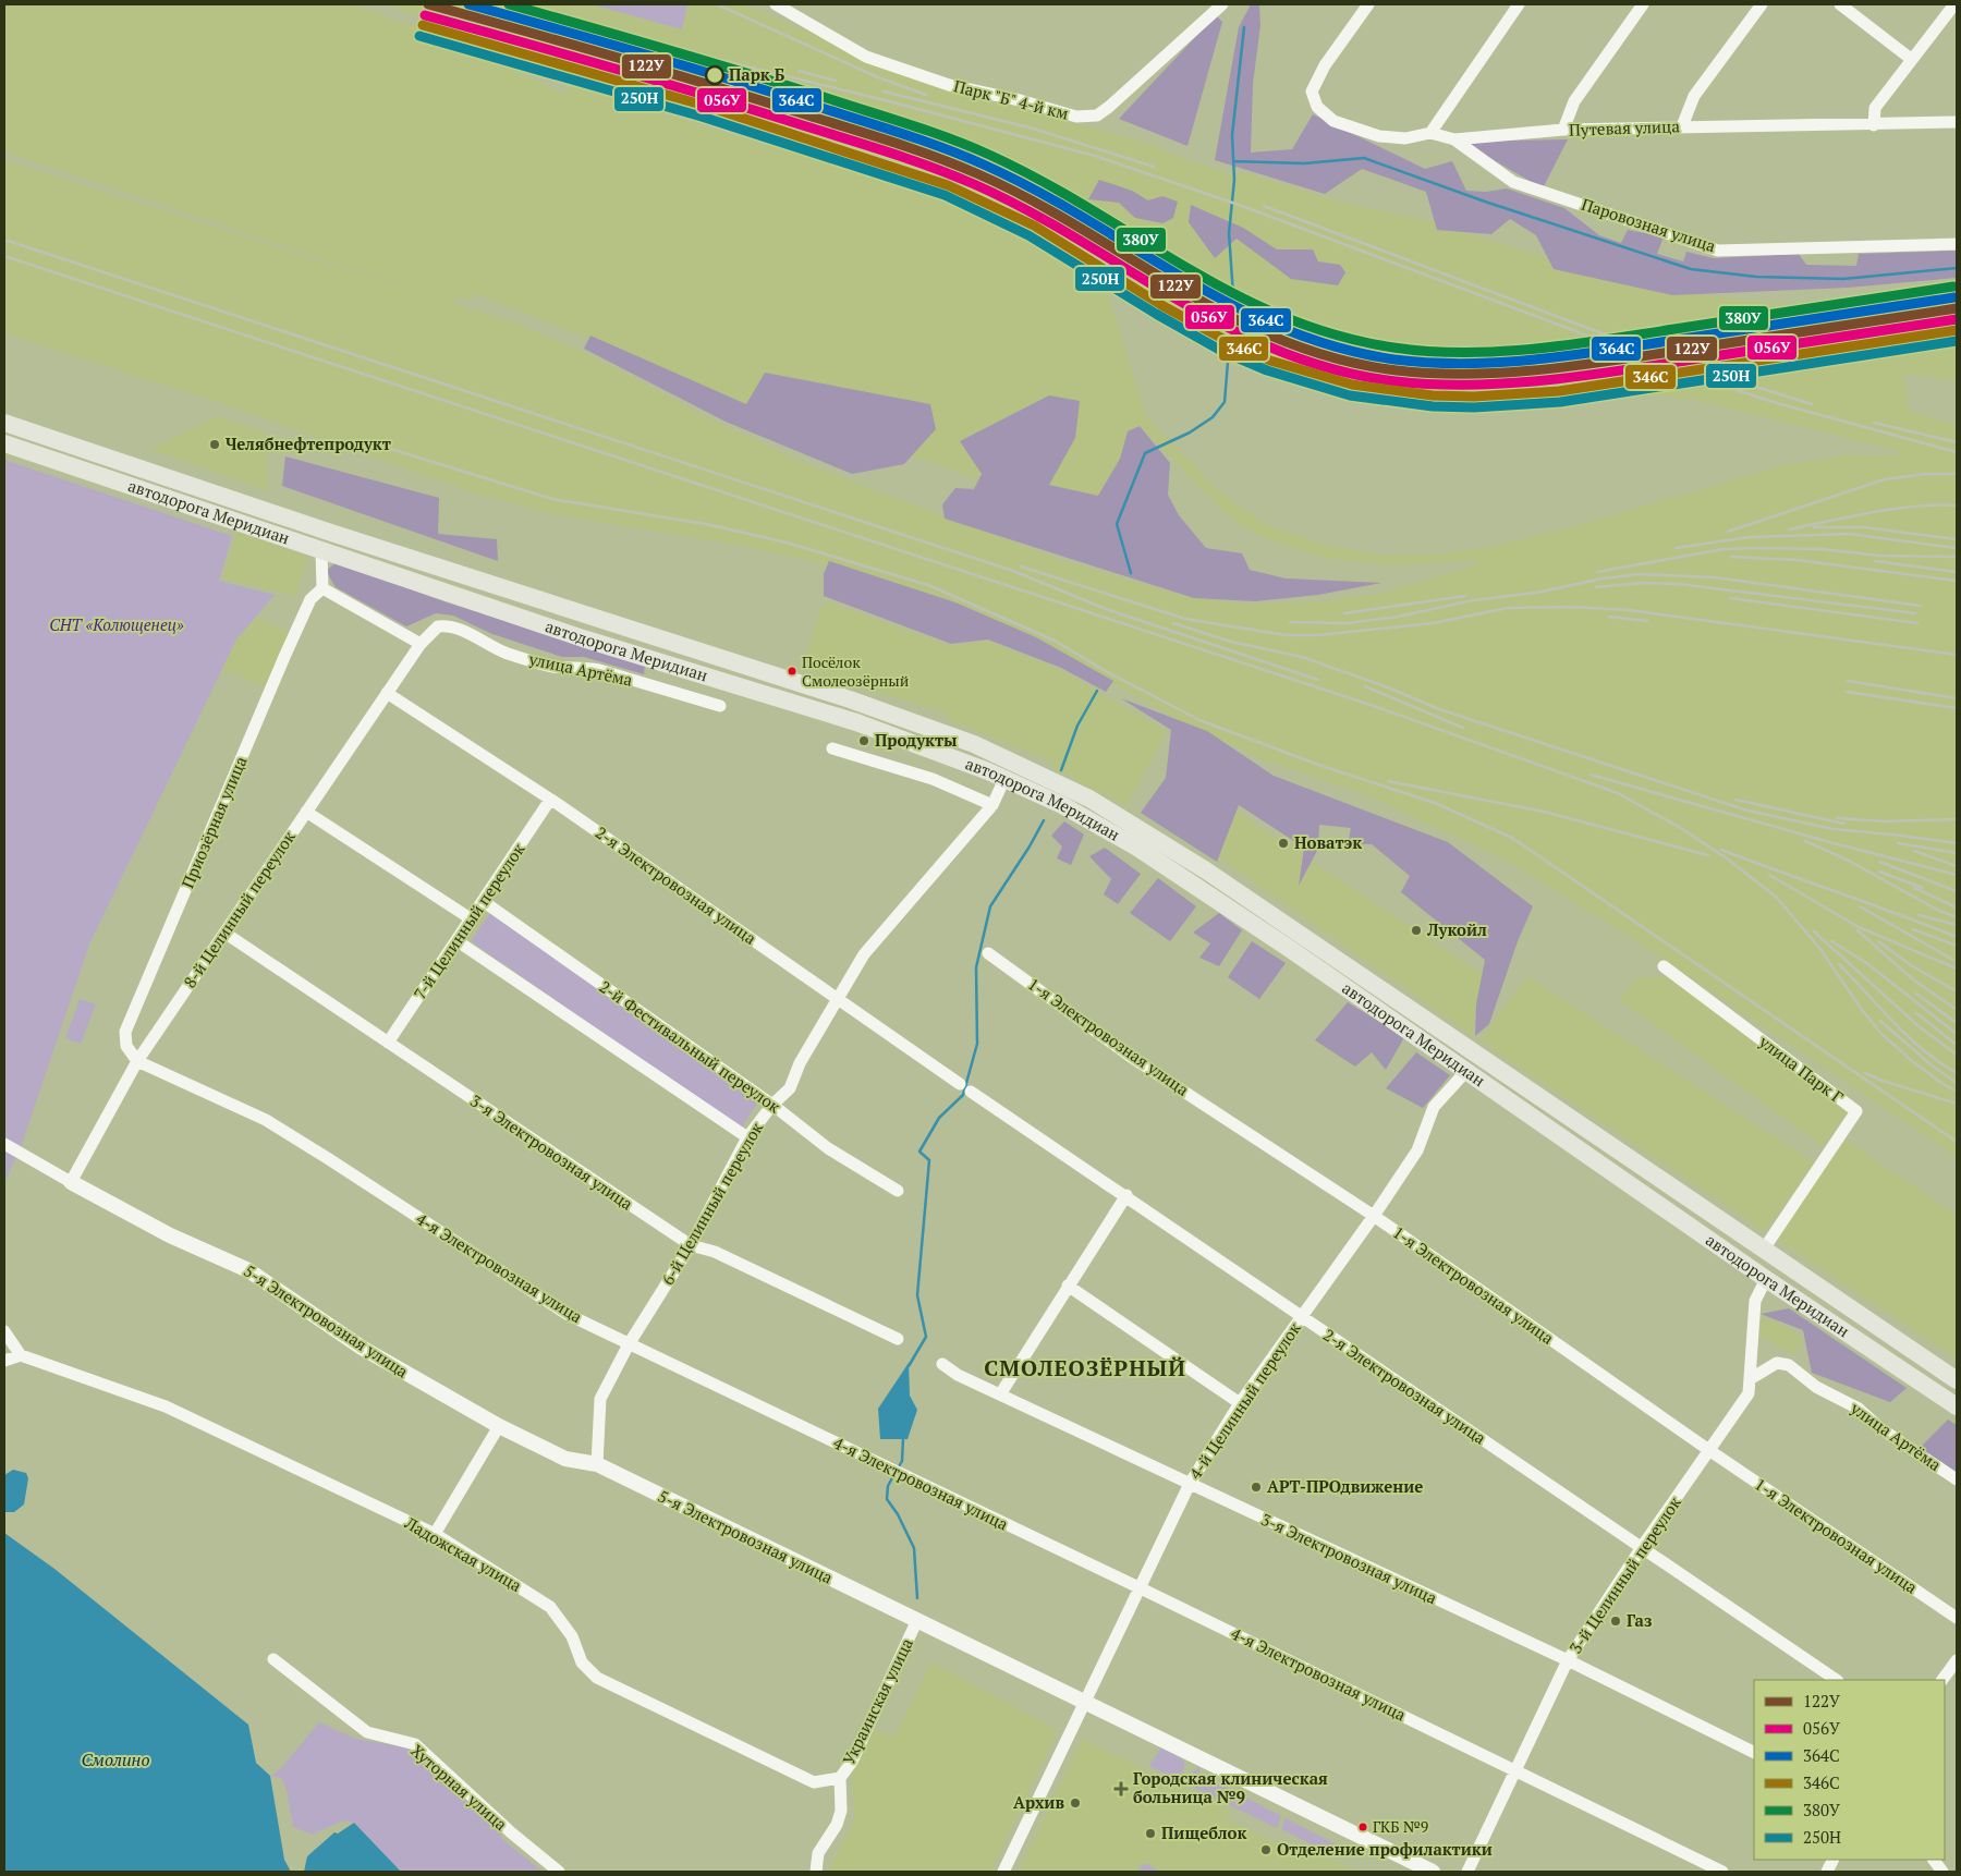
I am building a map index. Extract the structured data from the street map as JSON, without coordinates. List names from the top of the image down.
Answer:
{
  "streets": {
    "main road": ["автодорога Меридиан"],
    "street": [
      "Парк \"Б\" 4-й км",
      "Путевая улица",
      "Паровозная улица",
      "улица Артёма",
      "Приозёрная улица",
      "2-я Электровозная улица",
      "8-й Целинный переулок",
      "7-й Целинный переулок",
      "1-я Электровозная улица",
      "2-й Фестивальный переулок",
      "улица Парк Г",
      "3-я Электровозная улица",
      "6-й Целинный переулок",
      "4-я Электровозная улица",
      "5-я Электровозная улица",
      "4-й Целинный переулок",
      "Ладожская улица",
      "3-й Целинный переулок",
      "Украинская улица",
      "Хуторная улица"
    ]
  },
  "crossings": [
    ["Путевая улица", "Паровозная улица"],
    ["автодорога Меридиан", "улица Парк Г"],
    ["автодорога Меридиан", "6-й Целинный переулок"],
    ["автодорога Меридиан", "4-й Целинный переулок"],
    ["автодорога Меридиан", "3-й Целинный переулок"],
    ["улица Артёма", "8-й Целинный переулок"],
    ["улица Артёма", "3-й Целинный переулок"],
    ["Приозёрная улица", "8-й Целинный переулок"],
    ["Приозёрная улица", "4-я Электровозная улица"],
    ["2-я Электровозная улица", "8-й Целинный переулок"],
    ["2-я Электровозная улица", "7-й Целинный переулок"],
    ["2-я Электровозная улица", "6-й Целинный переулок"],
    ["2-я Электровозная улица", "4-й Целинный переулок"],
    ["2-я Электровозная улица", "3-й Целинный переулок"],
    ["8-й Целинный переулок", "3-я Электровозная улица"],
    ["8-й Целинный переулок", "4-я Электровозная улица"],
    ["8-й Целинный переулок", "5-я Электровозная улица"],
    ["7-й Целинный переулок", "2-й Фестивальный переулок"],
    ["7-й Целинный переулок", "3-я Электровозная улица"],
    ["1-я Электровозная улица", "4-й Целинный переулок"],
    ["1-я Электровозная улица", "3-й Целинный переулок"],
    ["2-й Фестивальный переулок", "6-й Целинный переулок"],
    ["3-я Электровозная улица", "6-й Целинный переулок"],
    ["3-я Электровозная улица", "4-й Целинный переулок"],
    ["3-я Электровозная улица", "3-й Целинный переулок"],
    ["6-й Целинный переулок", "4-я Электровозная улица"],
    ["6-й Целинный переулок", "5-я Электровозная улица"],
    ["4-я Электровозная улица", "4-й Целинный переулок"],
    ["4-я Электровозная улица", "3-й Целинный переулок"],
    ["5-я Электровозная улица", "4-й Целинный переулок"],
    ["5-я Электровозная улица", "Украинская улица"],
    ["Ладожская улица", "Украинская улица"]
  ],
  "districts": ["СМОЛЕОЗЁРНЫЙ"],
  "water": ["Смолино"],
  "parks": ["СНТ «Колющенец»"],
  "places": {
    "other": [
      "Парк Б",
      "Челябнефтепродукт",
      "Посёлок Смолеозёрный",
      "Продукты",
      "Новатэк",
      "Лукойл",
      "АРТ-ПРОдвижение",
      "Газ",
      "Архив",
      "ГКБ №9",
      "Пищеблок",
      "Отделение профилактики"
    ],
    "health": ["Городская клиническая больница №9"]
  },
  "lines": [
    "transit line 122У",
    "transit line 364С",
    "transit line 380У",
    "transit line 056У",
    "transit line 346С",
    "transit line 250Н"
  ],
  "legend": [
    "122У",
    "056У",
    "364С",
    "346С",
    "380У",
    "250Н"
  ]
}
